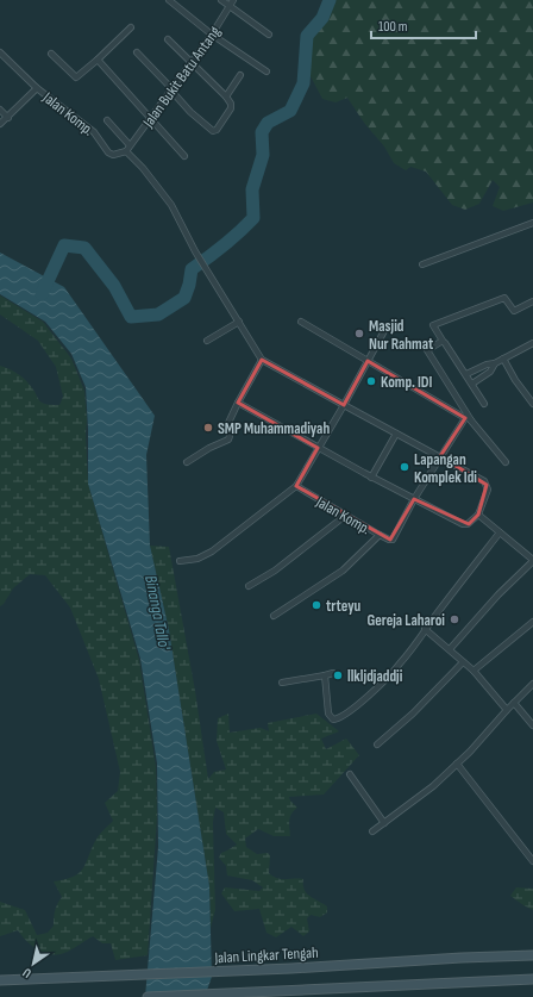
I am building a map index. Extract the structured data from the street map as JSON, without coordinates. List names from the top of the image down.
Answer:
{
  "streets": {
    "main road": ["Jalan Lingkar Tengah"],
    "street": ["Jalan Bukit Batu Antang", "Jalan Komp."]
  },
  "crossings": [
    ["Jalan Bukit Batu Antang", "Jalan Komp."]
  ],
  "water": ["Binanga Tallo'"],
  "places": [
    "Masjid Nur Rahmat",
    "Komp. IDI",
    "SMP Muhammadiyah",
    "Lapangan Komplek Idi",
    "trteyu",
    "Gereja Laharoi",
    "llkljdjaddji"
  ],
  "scale_bar": "100 m",
  "north": "bottom left"
}
